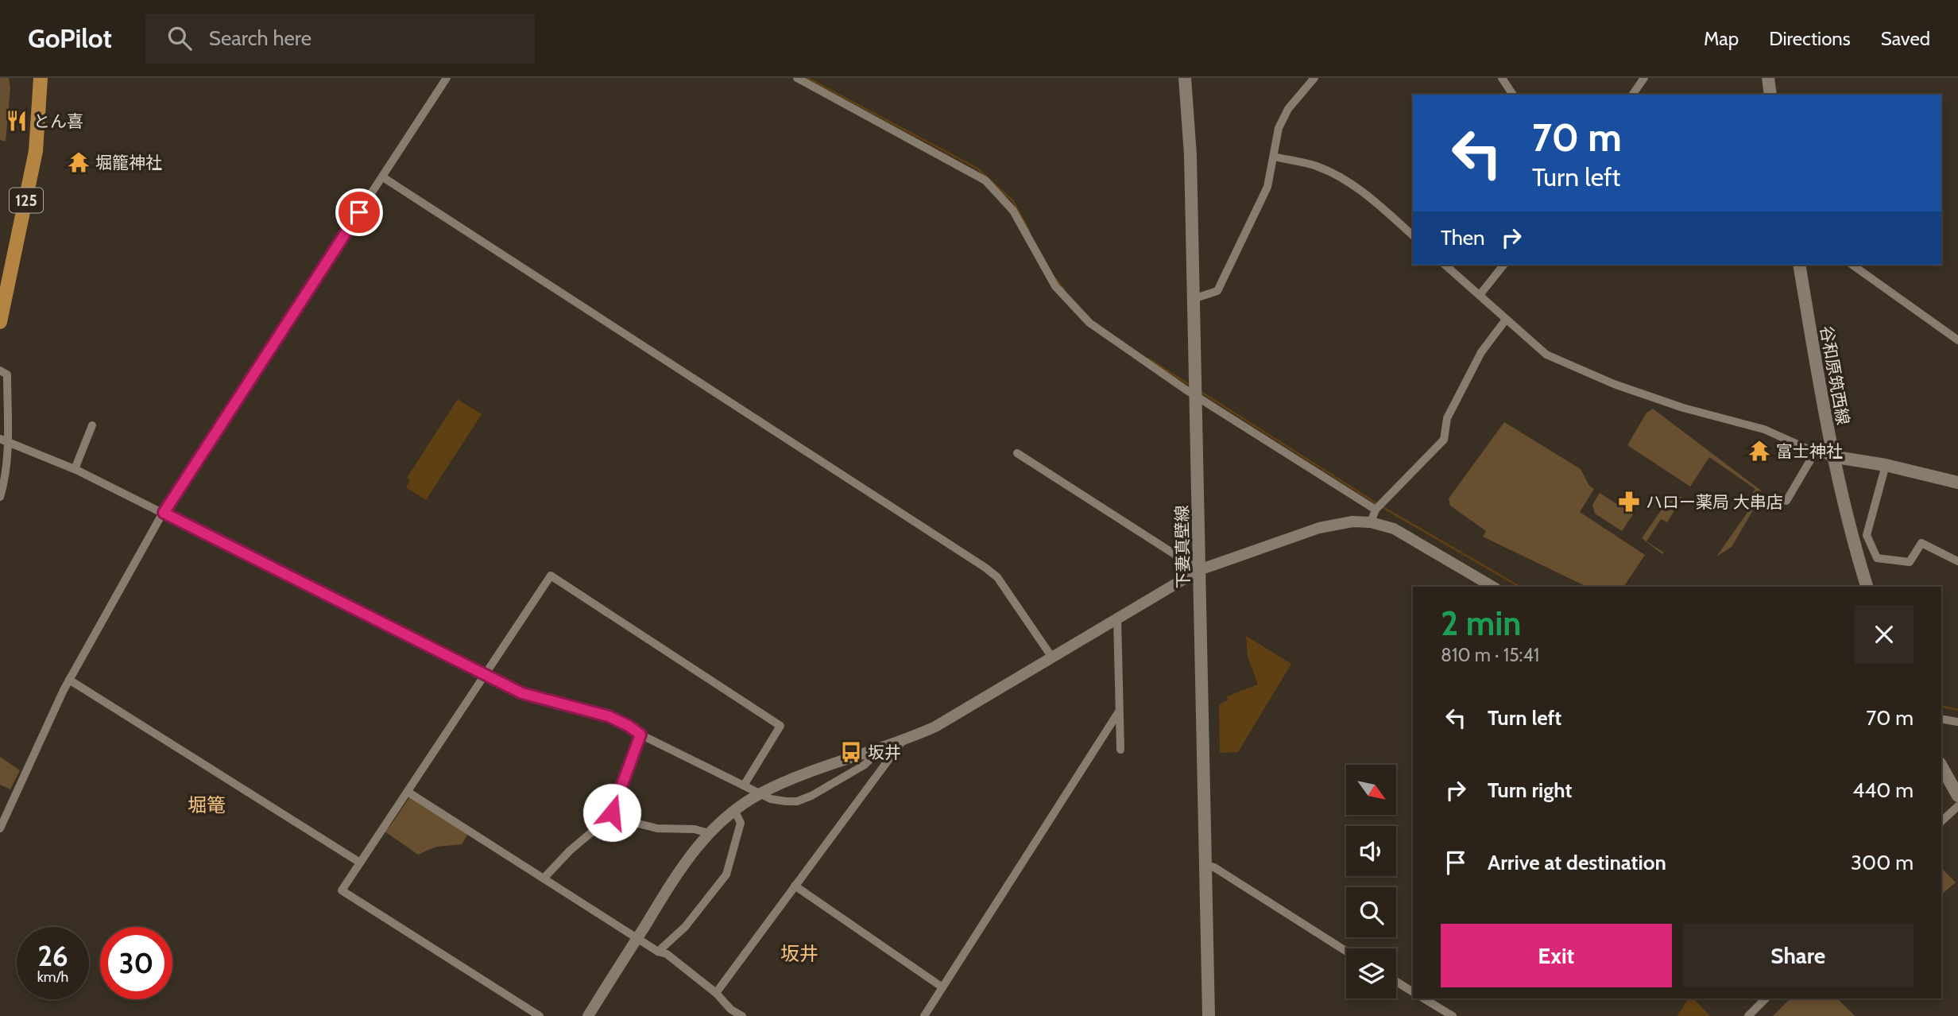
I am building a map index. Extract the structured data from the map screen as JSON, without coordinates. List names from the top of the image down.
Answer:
{
  "streets": {
    "highway": ["125"],
    "main road": ["谷和原筑西線", "下妻真壁線"]
  },
  "districts": ["堀篭", "坂井"],
  "places": {
    "restaurant": ["とん喜"],
    "temple": ["堀籠神社", "富士神社"],
    "pharmacy": ["ハロー薬局 大串店"],
    "bus stop": ["坂井"]
  },
  "north": "bottom right",
  "page": {
    "header": "GoPilot",
    "search": "Search here",
    "nav": ["Map", "Directions", "Saved"],
    "turn": ["70 m", "Turn left"],
    "then": "Then",
    "heading": ["2 min", "810 m · 15:41"],
    "list": [
      {
        "name": "Turn left",
        "value": "70 m"
      },
      {
        "name": "Turn right",
        "value": "440 m"
      },
      {
        "name": "Arrive at destination",
        "value": "300 m"
      }
    ],
    "buttons": ["Exit", "Share"],
    "speed": "26 km/h",
    "limit": "30"
  }
}
